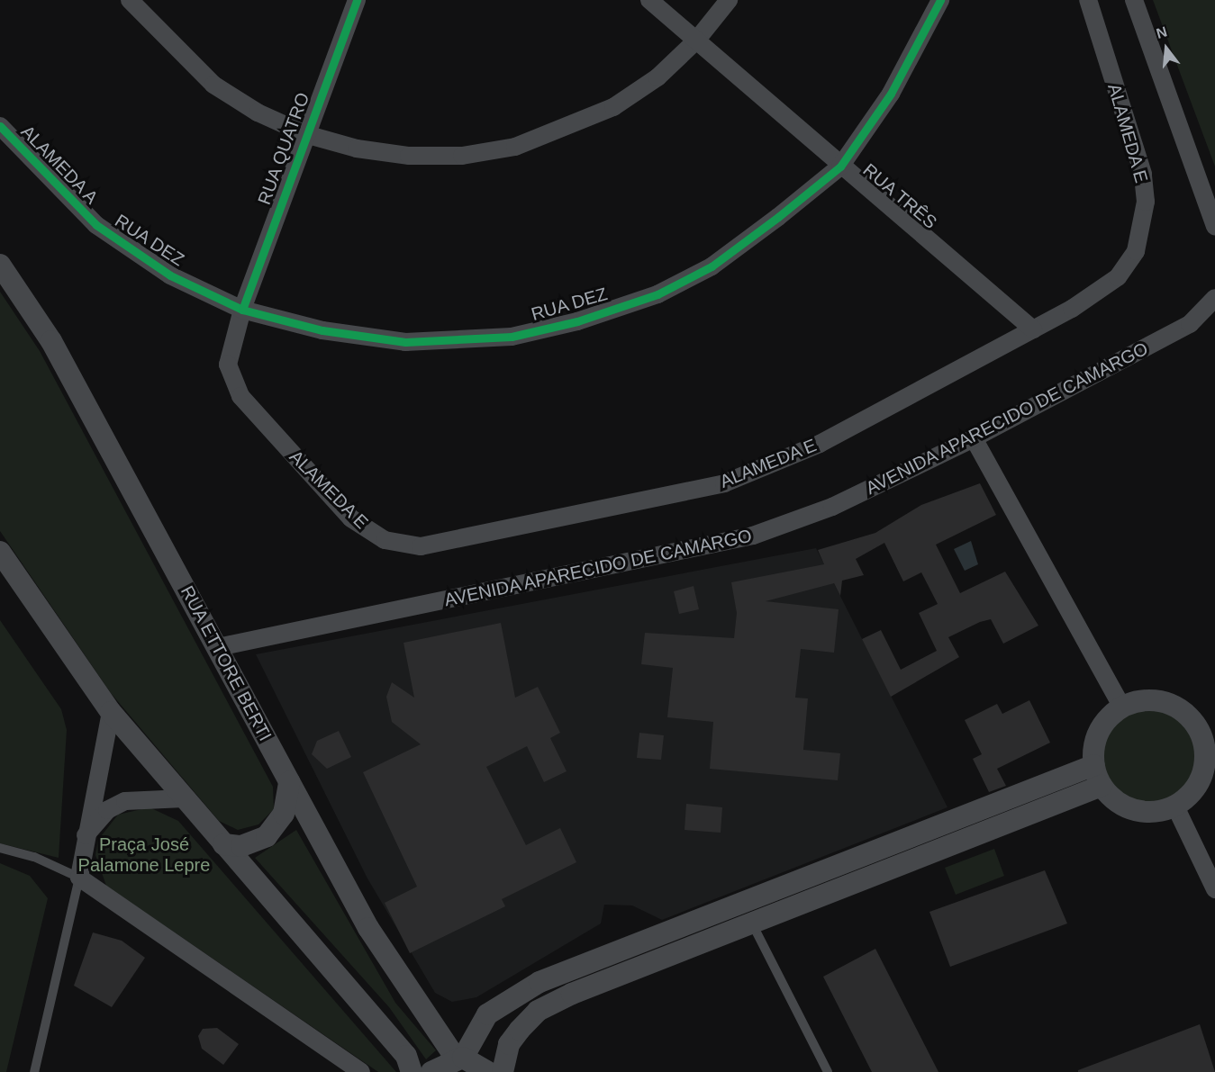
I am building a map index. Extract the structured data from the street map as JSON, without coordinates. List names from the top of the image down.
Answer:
{
  "streets": {
    "street": [
      "ALAMEDA E",
      "RUA QUATRO",
      "ALAMEDA A",
      "RUA TRÊS",
      "RUA DEZ",
      "AVENIDA APARECIDO DE CAMARGO",
      "RUA ETTORE BERTI"
    ]
  },
  "crossings": [
    ["ALAMEDA E", "RUA QUATRO"],
    ["ALAMEDA E", "RUA TRÊS"],
    ["ALAMEDA E", "RUA DEZ"],
    ["RUA QUATRO", "RUA DEZ"],
    ["ALAMEDA A", "RUA DEZ"],
    ["RUA TRÊS", "RUA DEZ"],
    ["AVENIDA APARECIDO DE CAMARGO", "RUA ETTORE BERTI"]
  ],
  "parks": ["Praça José Palamone Lepre"],
  "north": "top"
}
